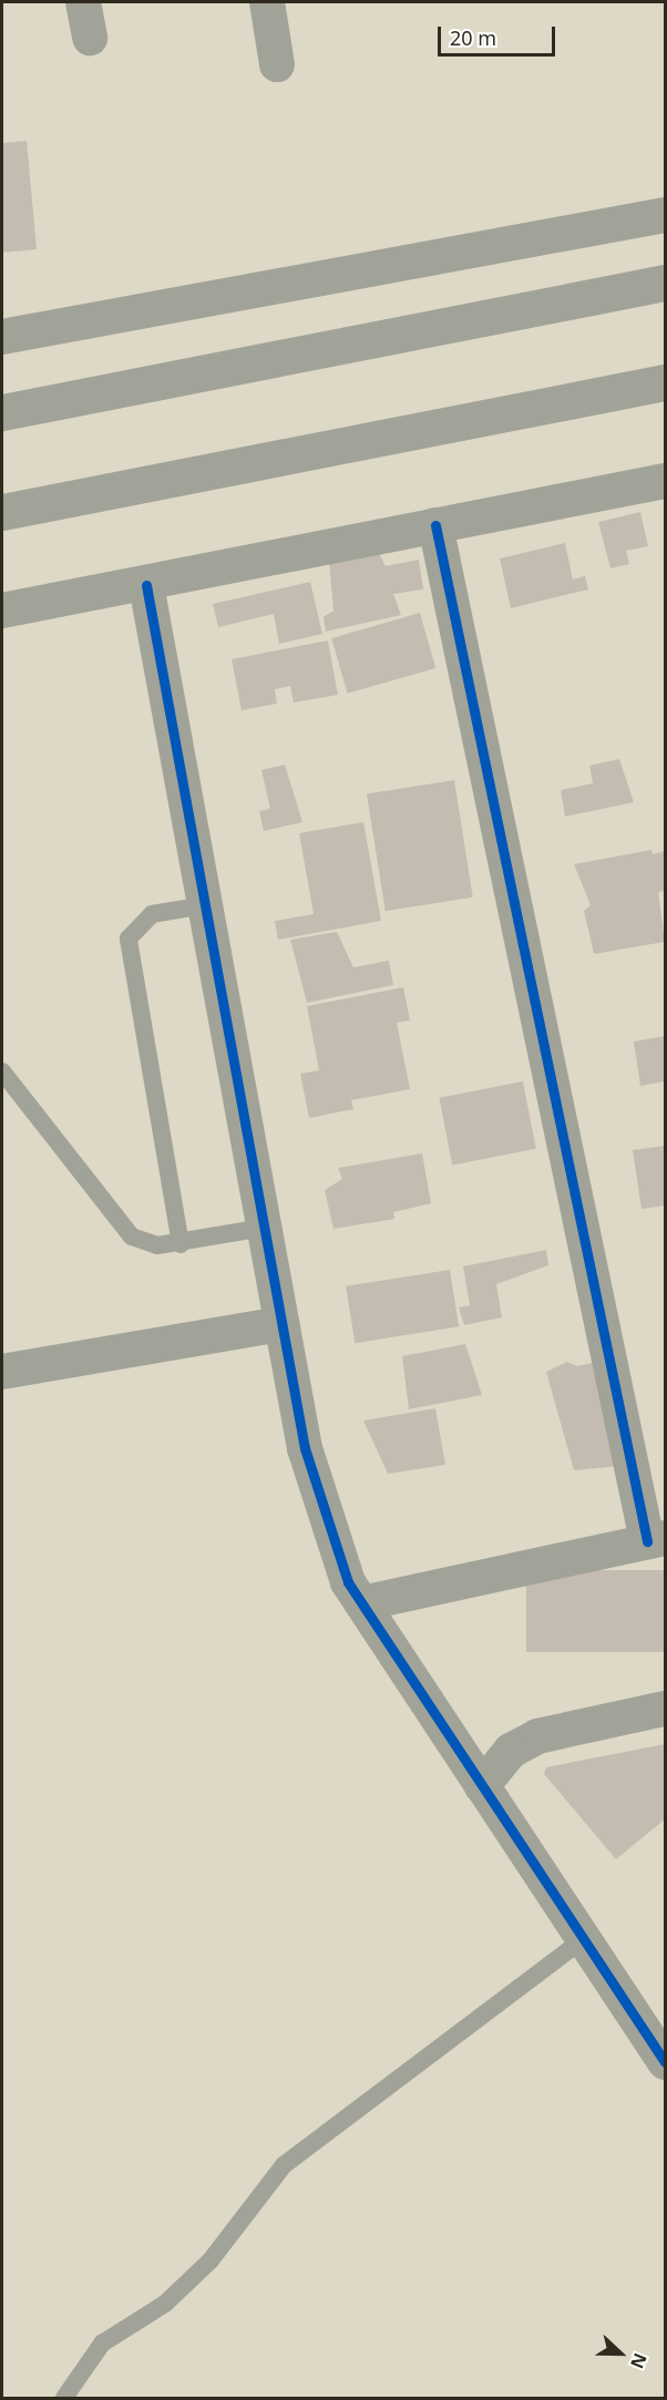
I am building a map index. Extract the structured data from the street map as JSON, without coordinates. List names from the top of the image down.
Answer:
{
  "scale_bar": "20 m",
  "north": "right"
}
